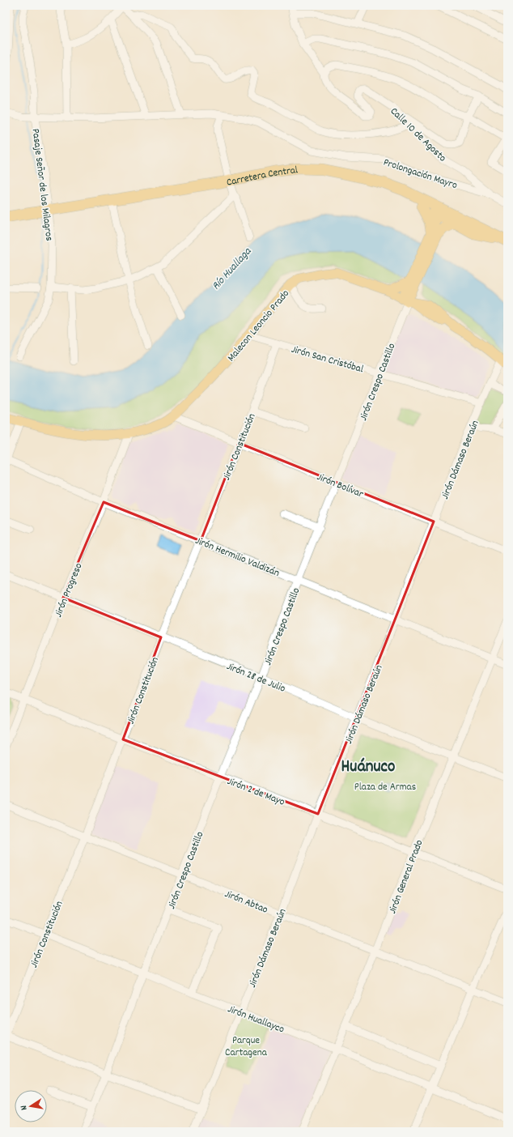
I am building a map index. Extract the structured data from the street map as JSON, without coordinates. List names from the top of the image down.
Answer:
{
  "streets": {
    "highway": ["Carretera Central"],
    "main road": ["Malecon Leoncio Prado"],
    "street": [
      "Calle 10 de Agosto",
      "Prolongación Mayro",
      "Pasaje Señor de los Milagros",
      "Jirón San Cristóbal",
      "Jirón Crespo Castillo",
      "Jirón Constitución",
      "Jirón Dámaso Beraún",
      "Jirón Bolívar",
      "Jirón Hermilio Valdizán",
      "Jirón Progreso",
      "Jirón 28 de Julio",
      "Jirón 2 de Mayo",
      "Jirón General Prado",
      "Jirón Abtao",
      "Jirón Huallayco"
    ]
  },
  "crossings": [
    ["Calle 10 de Agosto", "Prolongación Mayro"],
    ["Prolongación Mayro", "Pasaje Señor de los Milagros"],
    ["Carretera Central", "Pasaje Señor de los Milagros"],
    ["Malecon Leoncio Prado", "Jirón San Cristóbal"],
    ["Malecon Leoncio Prado", "Jirón Crespo Castillo"],
    ["Malecon Leoncio Prado", "Jirón Dámaso Beraún"],
    ["Malecon Leoncio Prado", "Jirón Bolívar"],
    ["Malecon Leoncio Prado", "Jirón Progreso"],
    ["Jirón San Cristóbal", "Jirón Crespo Castillo"],
    ["Jirón San Cristóbal", "Jirón Constitución"],
    ["Jirón San Cristóbal", "Jirón Dámaso Beraún"],
    ["Jirón Crespo Castillo", "Jirón Bolívar"],
    ["Jirón Crespo Castillo", "Jirón Hermilio Valdizán"],
    ["Jirón Crespo Castillo", "Jirón 28 de Julio"],
    ["Jirón Crespo Castillo", "Jirón 2 de Mayo"],
    ["Jirón Crespo Castillo", "Jirón Abtao"],
    ["Jirón Crespo Castillo", "Jirón Huallayco"],
    ["Jirón Constitución", "Jirón Bolívar"],
    ["Jirón Constitución", "Jirón Hermilio Valdizán"],
    ["Jirón Constitución", "Jirón 28 de Julio"],
    ["Jirón Constitución", "Jirón 2 de Mayo"],
    ["Jirón Constitución", "Jirón Abtao"],
    ["Jirón Constitución", "Jirón Huallayco"],
    ["Jirón Dámaso Beraún", "Jirón Bolívar"],
    ["Jirón Dámaso Beraún", "Jirón Hermilio Valdizán"],
    ["Jirón Dámaso Beraún", "Jirón 28 de Julio"],
    ["Jirón Dámaso Beraún", "Jirón 2 de Mayo"],
    ["Jirón Dámaso Beraún", "Jirón Abtao"],
    ["Jirón Dámaso Beraún", "Jirón Huallayco"],
    ["Jirón Hermilio Valdizán", "Jirón Progreso"],
    ["Jirón Hermilio Valdizán", "Jirón General Prado"],
    ["Jirón Progreso", "Jirón 28 de Julio"],
    ["Jirón Progreso", "Jirón 2 de Mayo"],
    ["Jirón 28 de Julio", "Jirón General Prado"],
    ["Jirón 2 de Mayo", "Jirón General Prado"],
    ["Jirón General Prado", "Jirón Abtao"],
    ["Jirón General Prado", "Jirón Huallayco"]
  ],
  "districts": ["Huánuco"],
  "water": ["Río Huallaga"],
  "parks": ["Plaza de Armas", "Parque Cartagena"],
  "north": "left"
}
